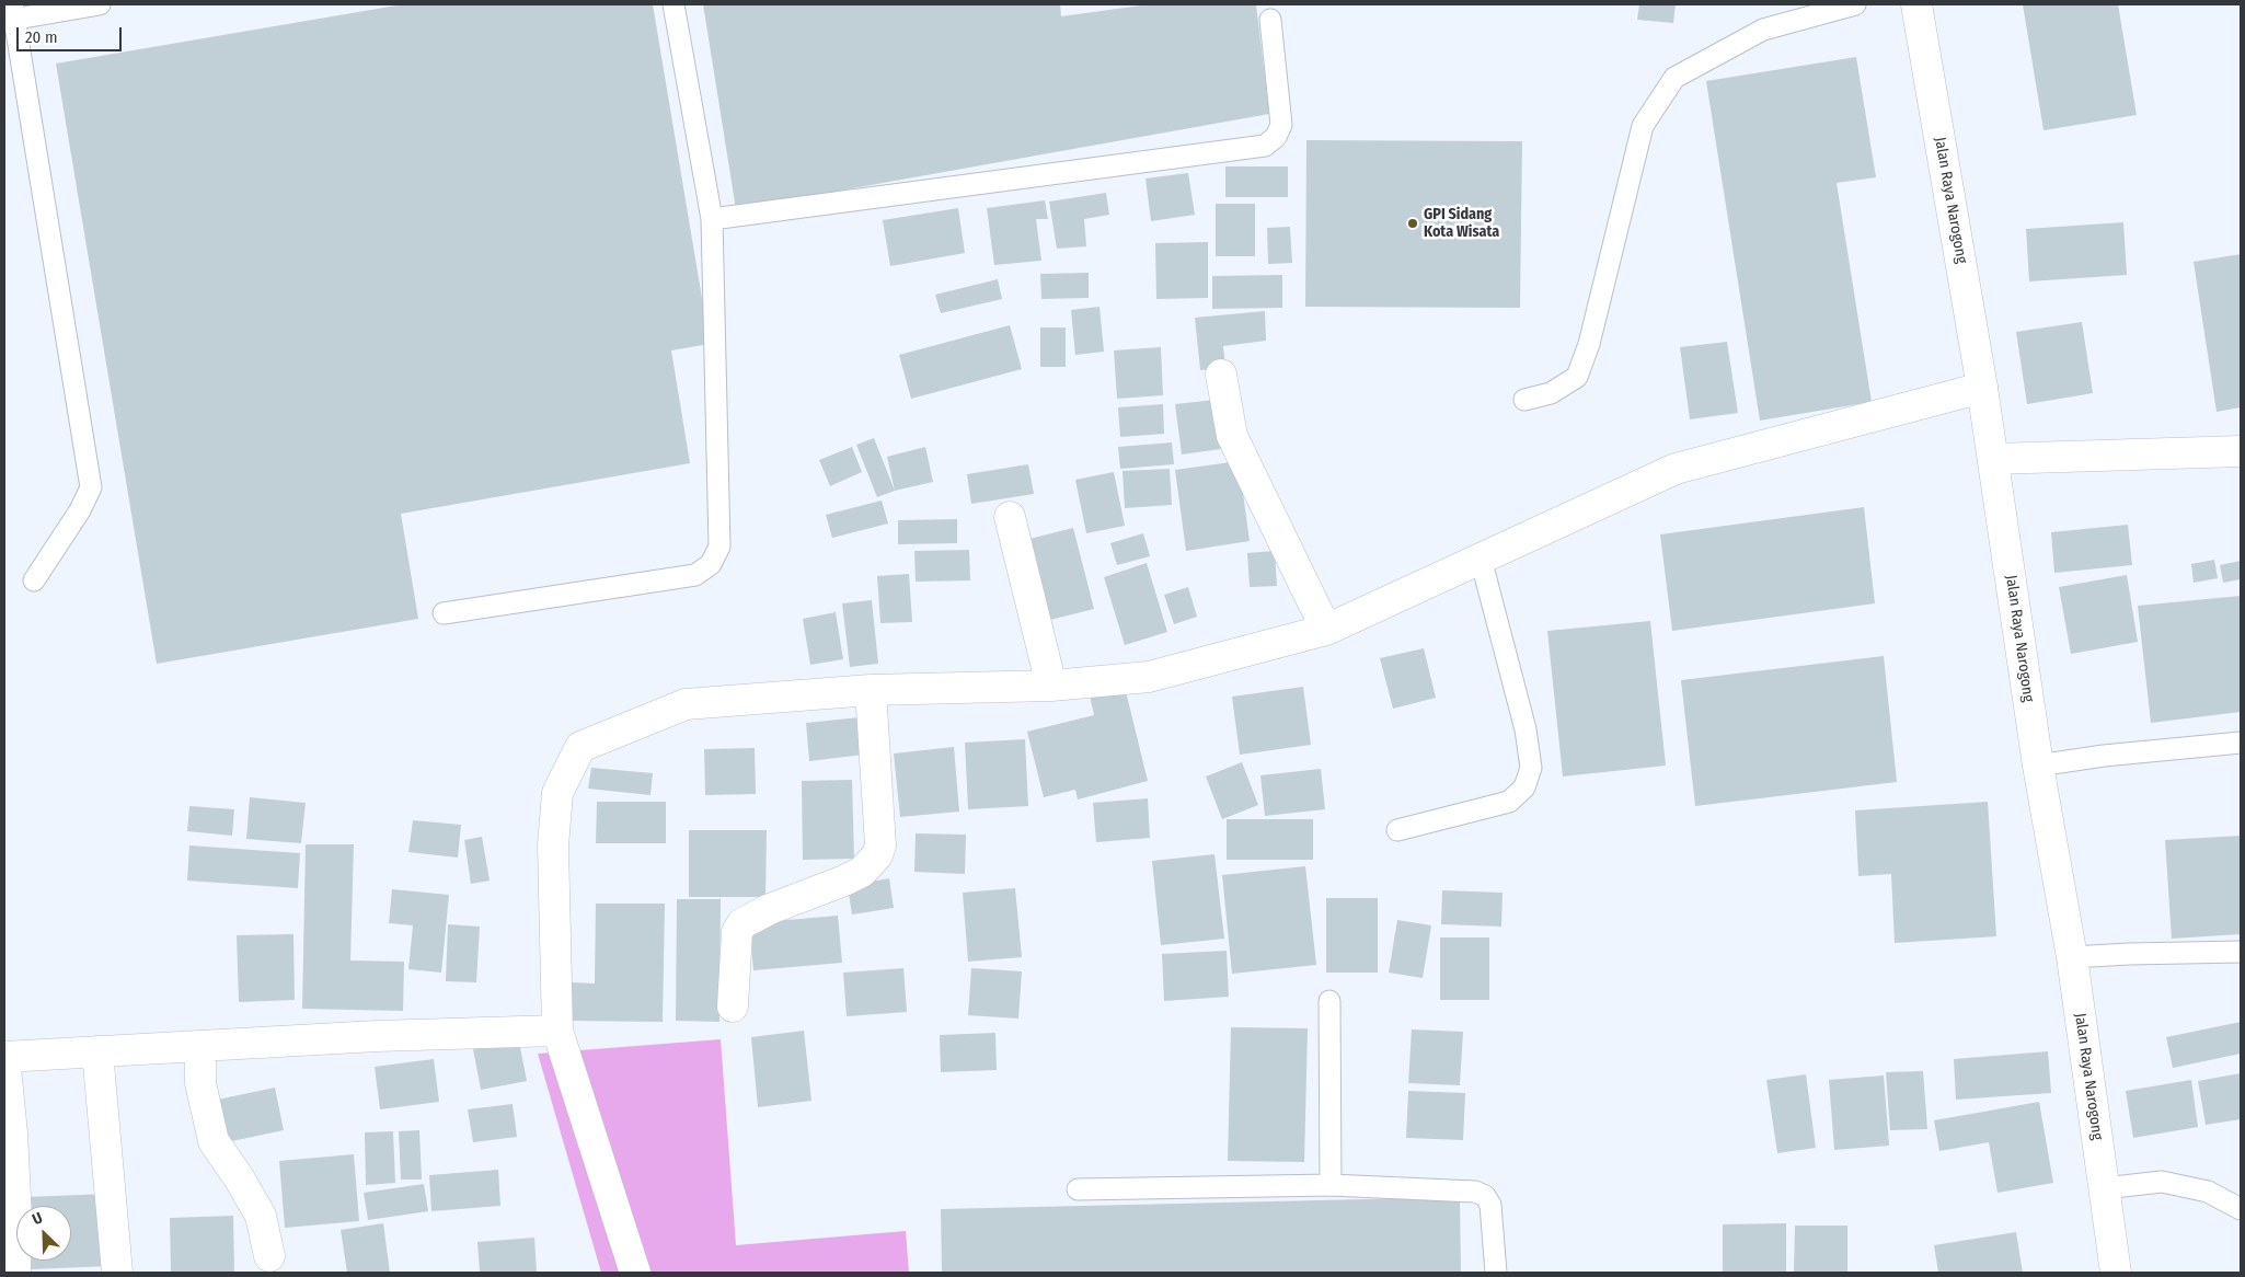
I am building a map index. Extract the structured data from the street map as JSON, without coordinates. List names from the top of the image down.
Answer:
{
  "streets": {
    "street": ["Jalan Raya Narogong"]
  },
  "places": ["GPI Sidang Kota Wisata"],
  "scale_bar": "20 m",
  "north": "top left"
}
